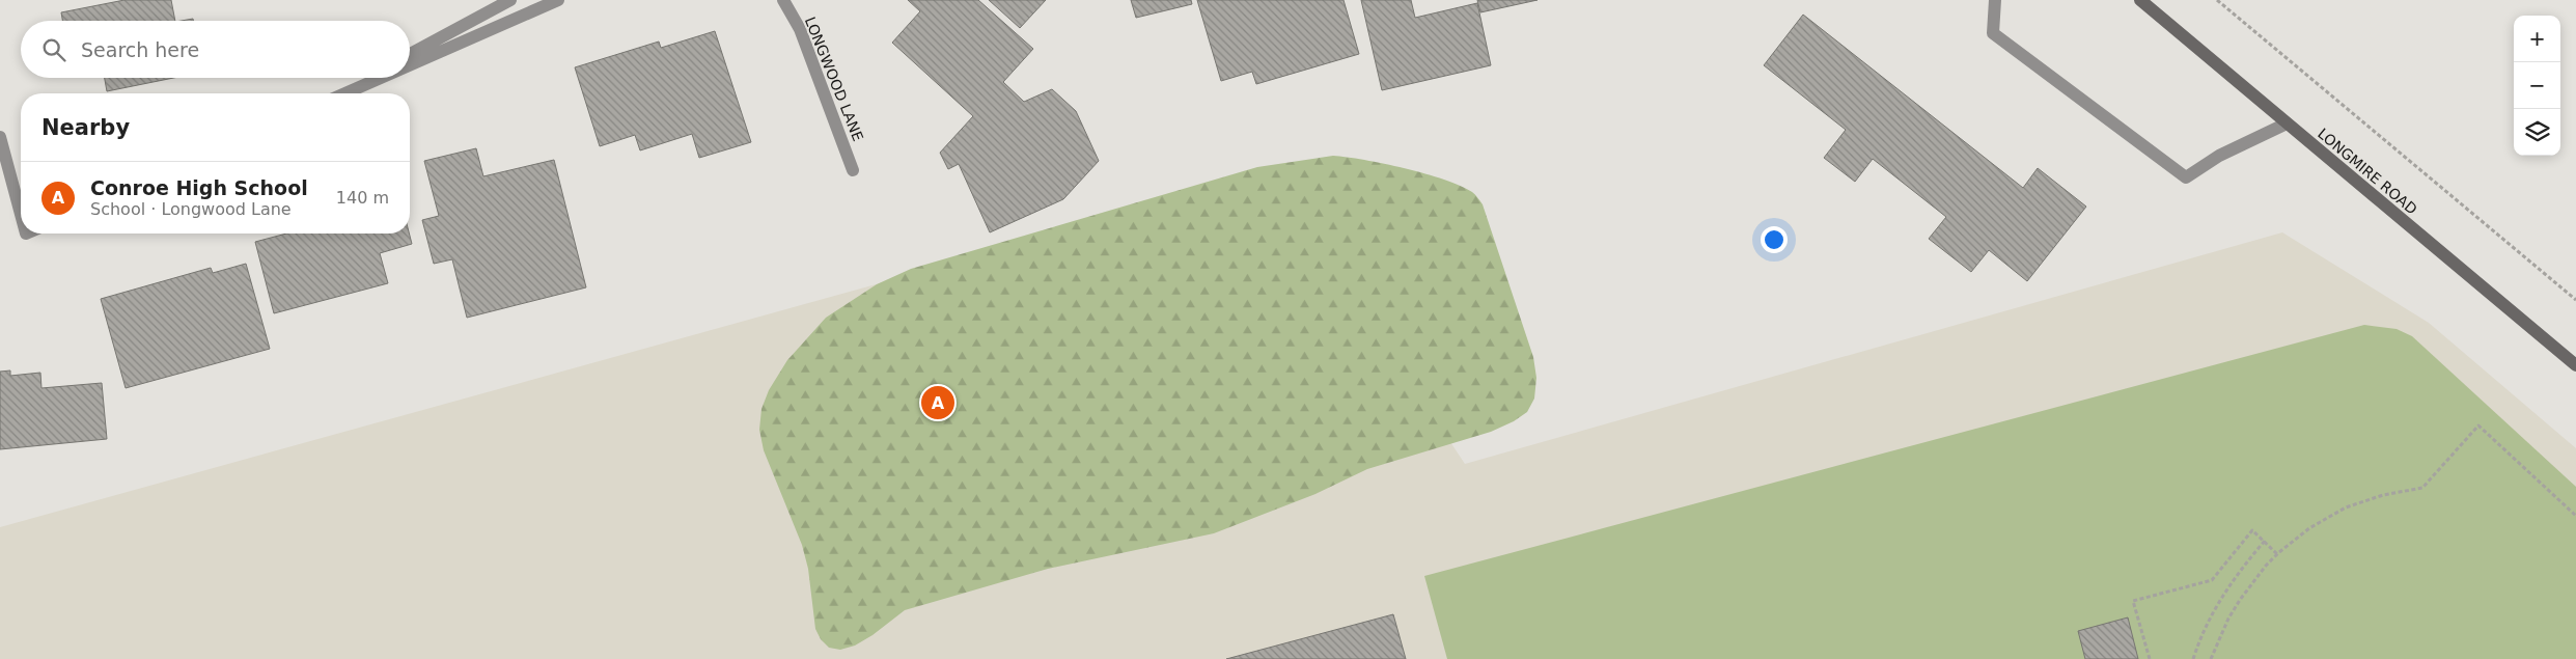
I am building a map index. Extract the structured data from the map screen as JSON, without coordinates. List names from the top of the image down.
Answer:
{
  "streets": {
    "main road": ["LONGMIRE ROAD"],
    "street": ["LONGWOOD LANE"]
  },
  "page": {
    "map_buttons": ["+", "−"],
    "search": "Search here",
    "heading": "Nearby",
    "list": [
      {
        "mark": "A",
        "name": "Conroe High School",
        "note": "School · Longwood Lane",
        "value": "140 m"
      }
    ],
    "pins": "A"
  }
}
